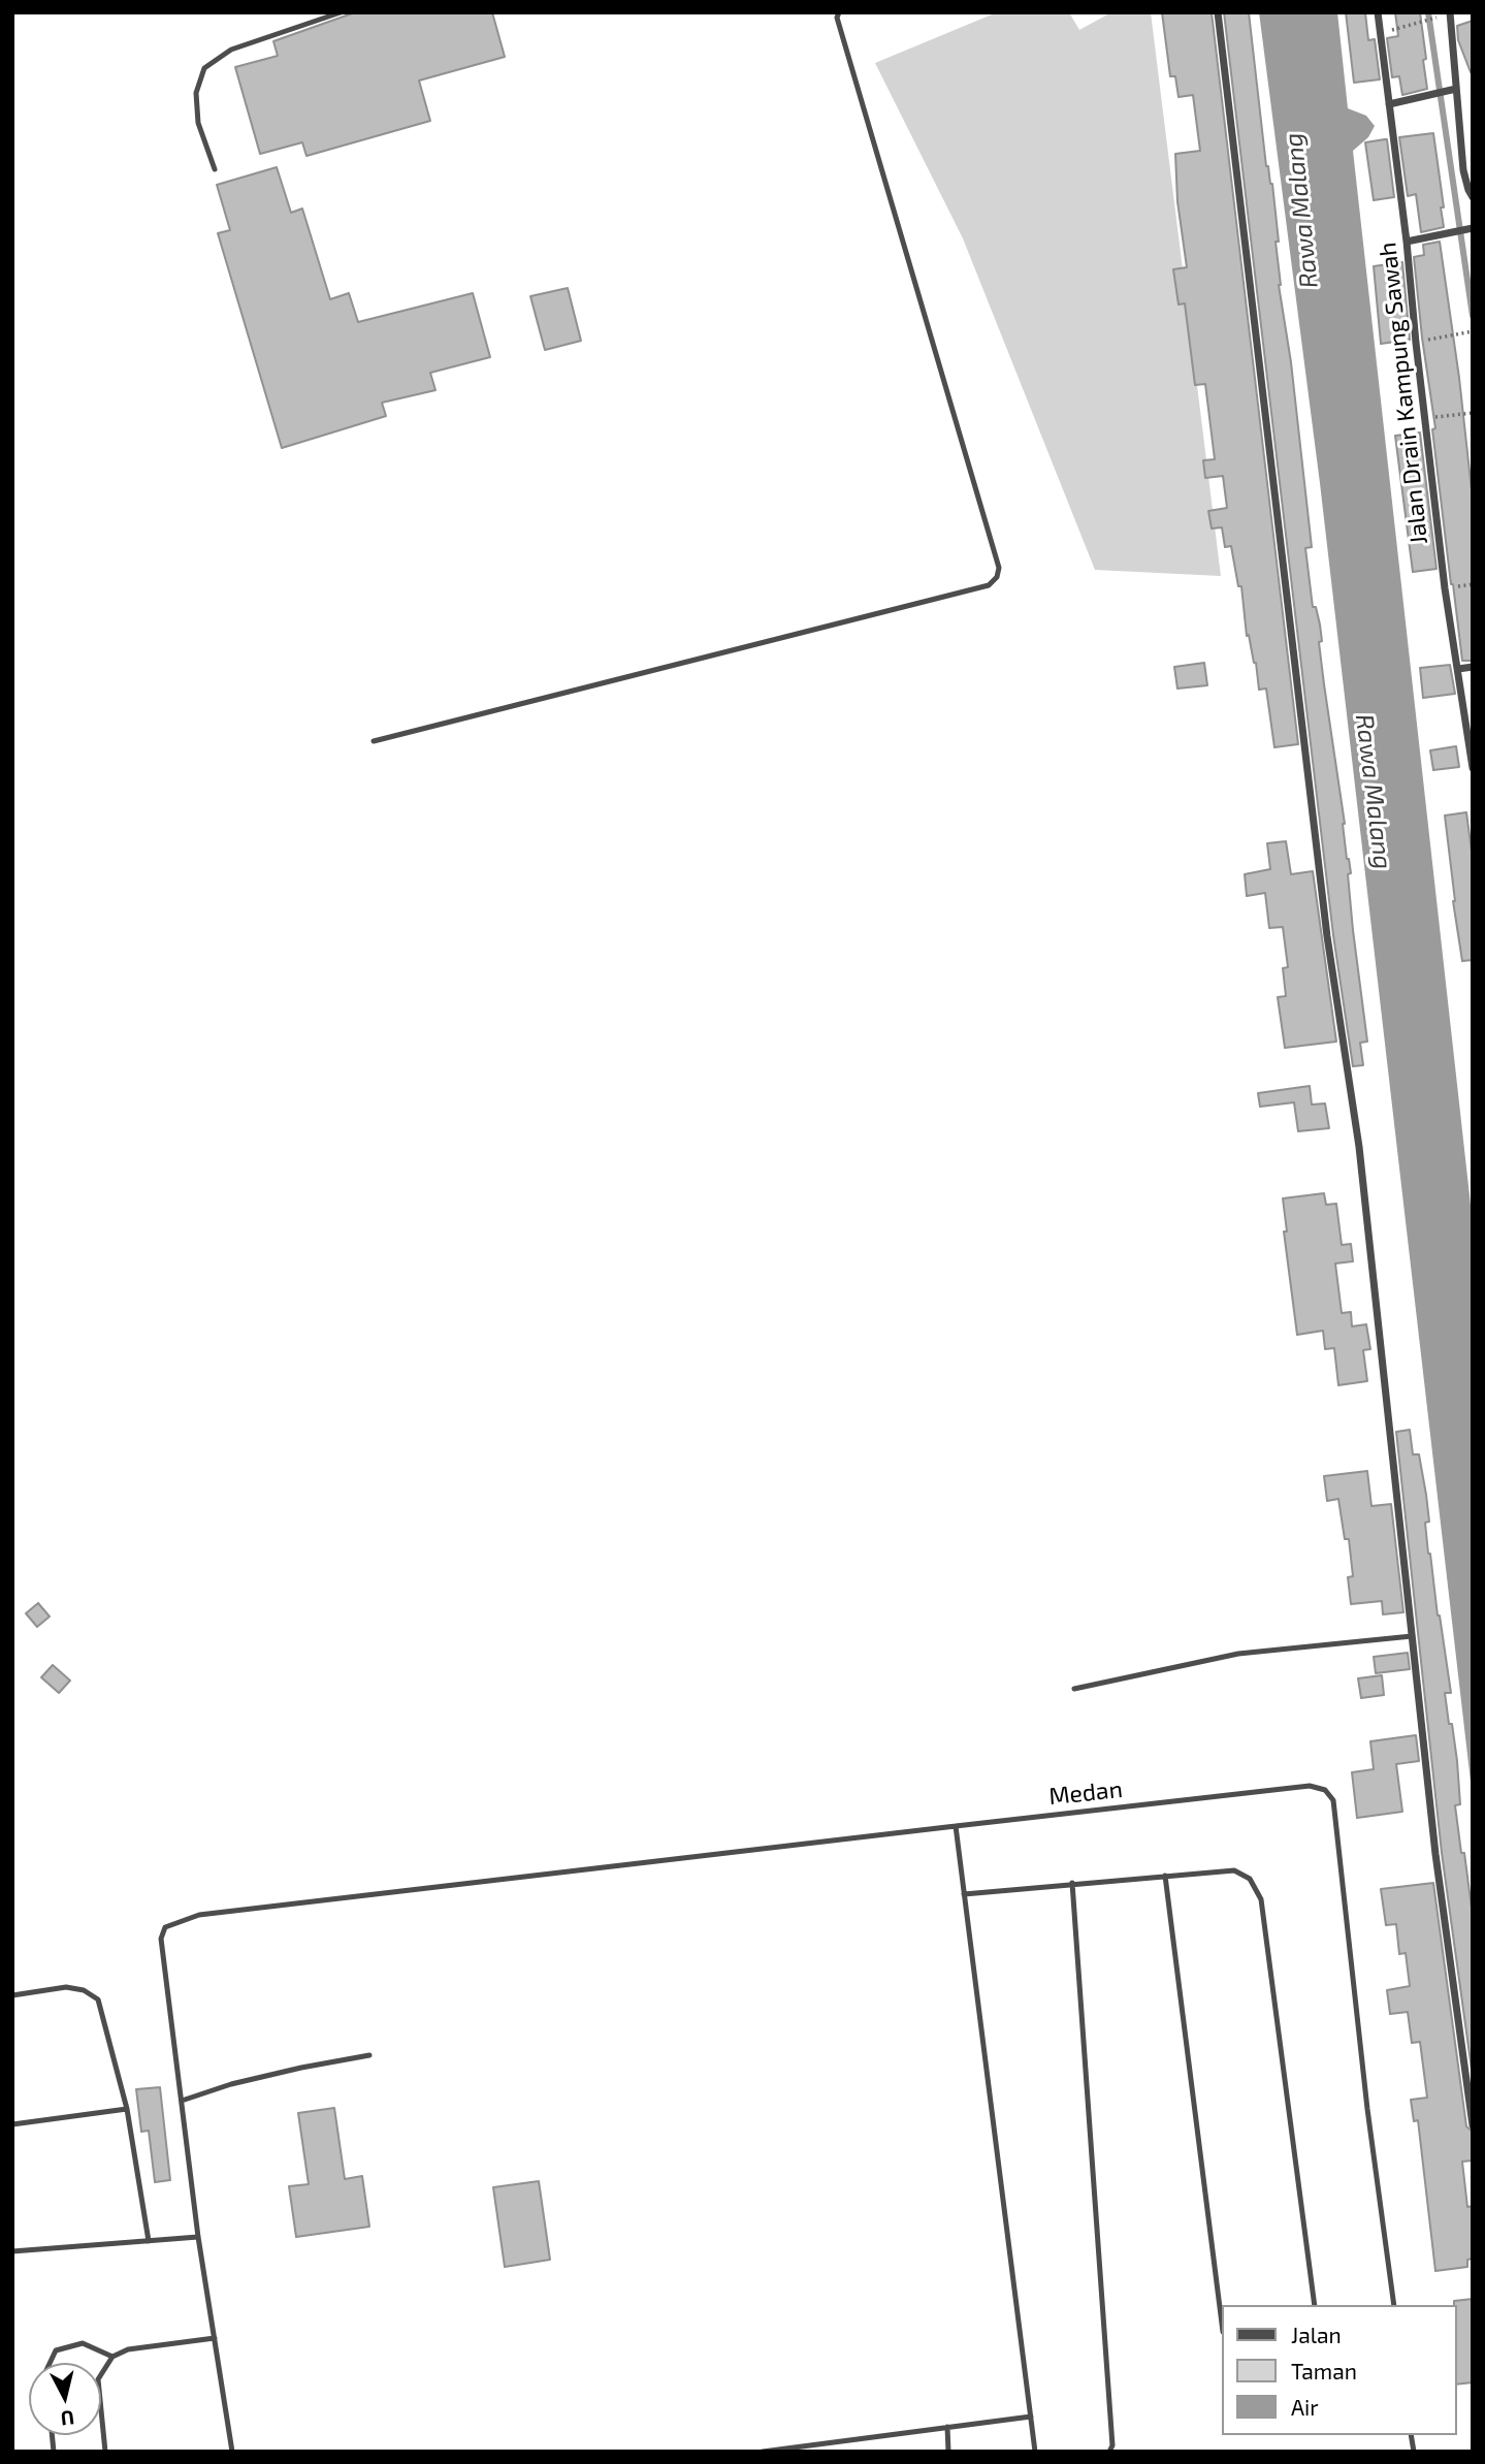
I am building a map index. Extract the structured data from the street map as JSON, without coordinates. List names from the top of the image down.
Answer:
{
  "streets": {
    "street": ["Jalan Drain Kampung Sawah"],
    "lane": ["Medan"]
  },
  "water": ["Rawa Malang"],
  "legend": ["Jalan", "Taman", "Air"],
  "north": "bottom"
}
